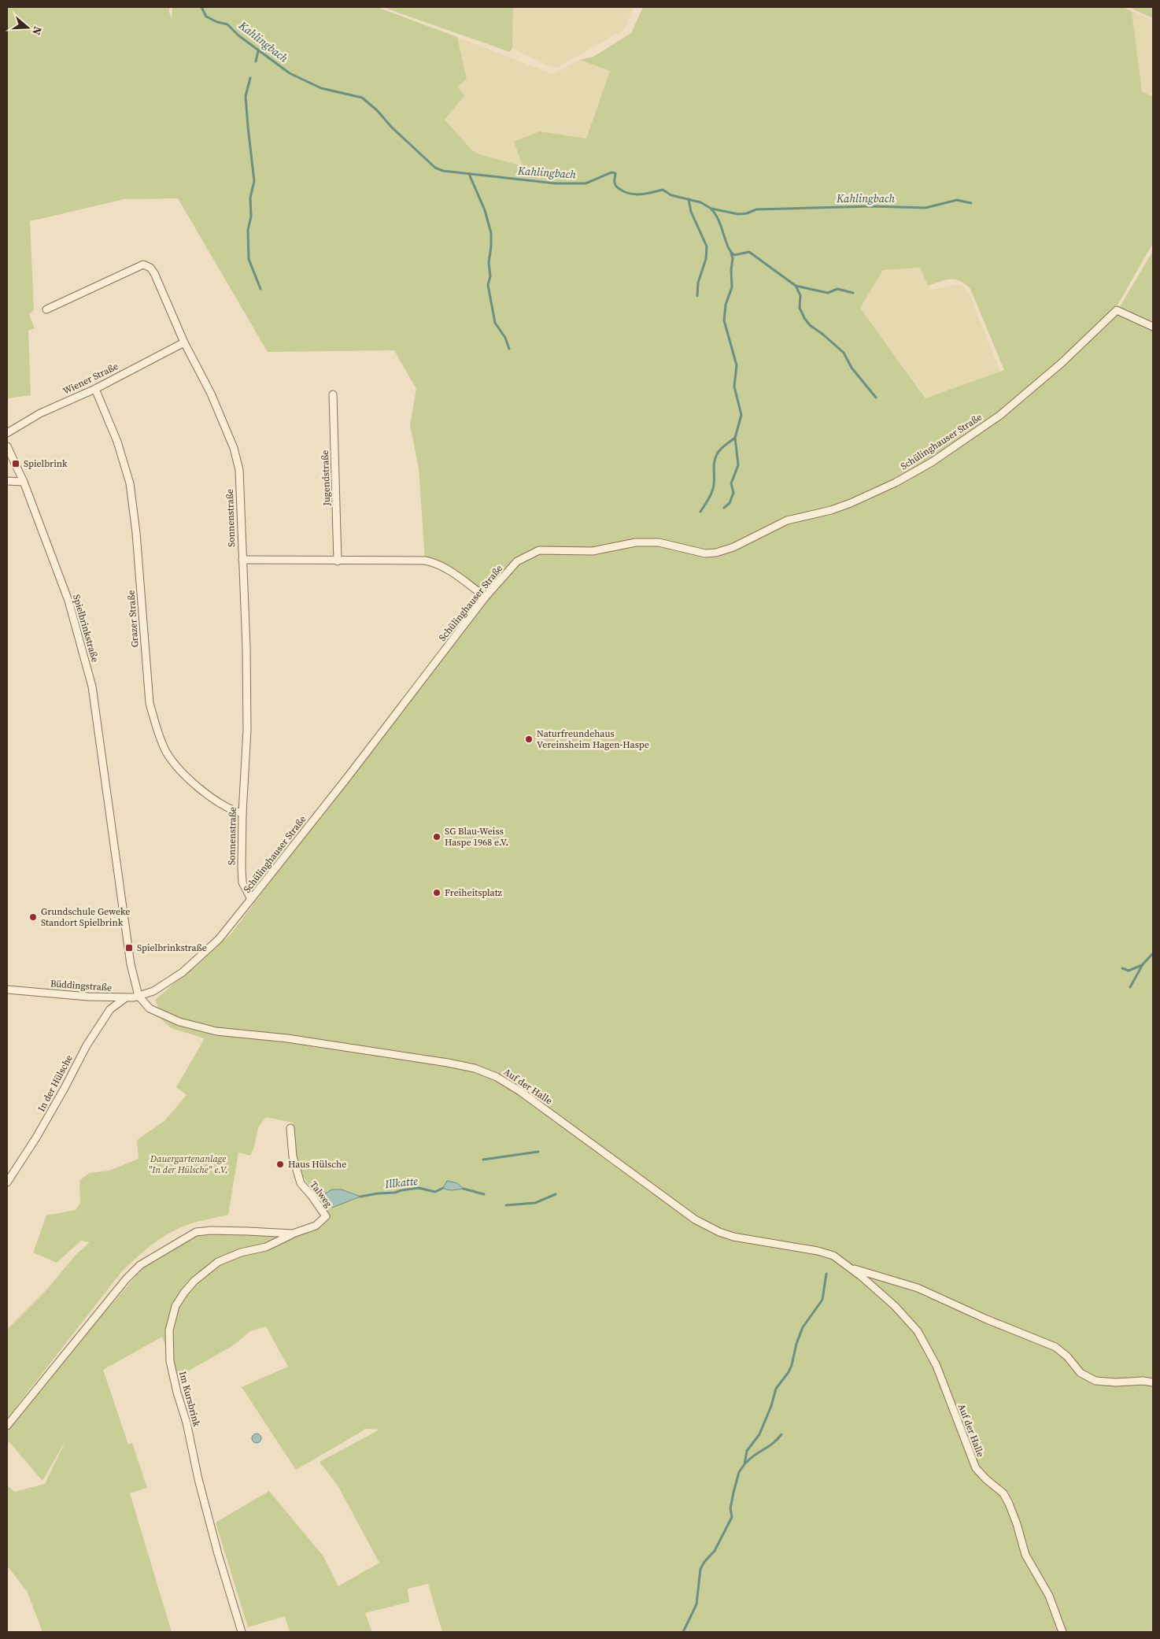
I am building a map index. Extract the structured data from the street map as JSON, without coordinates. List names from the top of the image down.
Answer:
{
  "streets": {
    "street": [
      "Wiener Straße",
      "Schülinghauser Straße",
      "Jugendstraße",
      "Sonnenstraße",
      "Grazer Straße",
      "Spielbrinkstraße",
      "Büddingstraße",
      "In der Hülsche",
      "Auf der Halle",
      "Talweg",
      "Im Kursbrink"
    ]
  },
  "crossings": [
    ["Wiener Straße", "Sonnenstraße"],
    ["Wiener Straße", "Grazer Straße"],
    ["Schülinghauser Straße", "Sonnenstraße"],
    ["Schülinghauser Straße", "Büddingstraße"],
    ["Sonnenstraße", "Grazer Straße"],
    ["Spielbrinkstraße", "Büddingstraße"],
    ["Spielbrinkstraße", "Auf der Halle"],
    ["Büddingstraße", "In der Hülsche"],
    ["Büddingstraße", "Auf der Halle"],
    ["Talweg", "Im Kursbrink"]
  ],
  "water": ["Kahlingbach", "Illkatte"],
  "parks": ["Dauergartenanlage \"In der Hülsche\" e.V."],
  "places": {
    "transit": ["Spielbrink", "Spielbrinkstraße"],
    "other": [
      "Naturfreundehaus Vereinsheim Hagen-Haspe",
      "SG Blau-Weiss Haspe 1968 e.V.",
      "Freiheitsplatz",
      "Grundschule Geweke Standort Spielbrink",
      "Haus Hülsche"
    ]
  },
  "north": "right"
}
